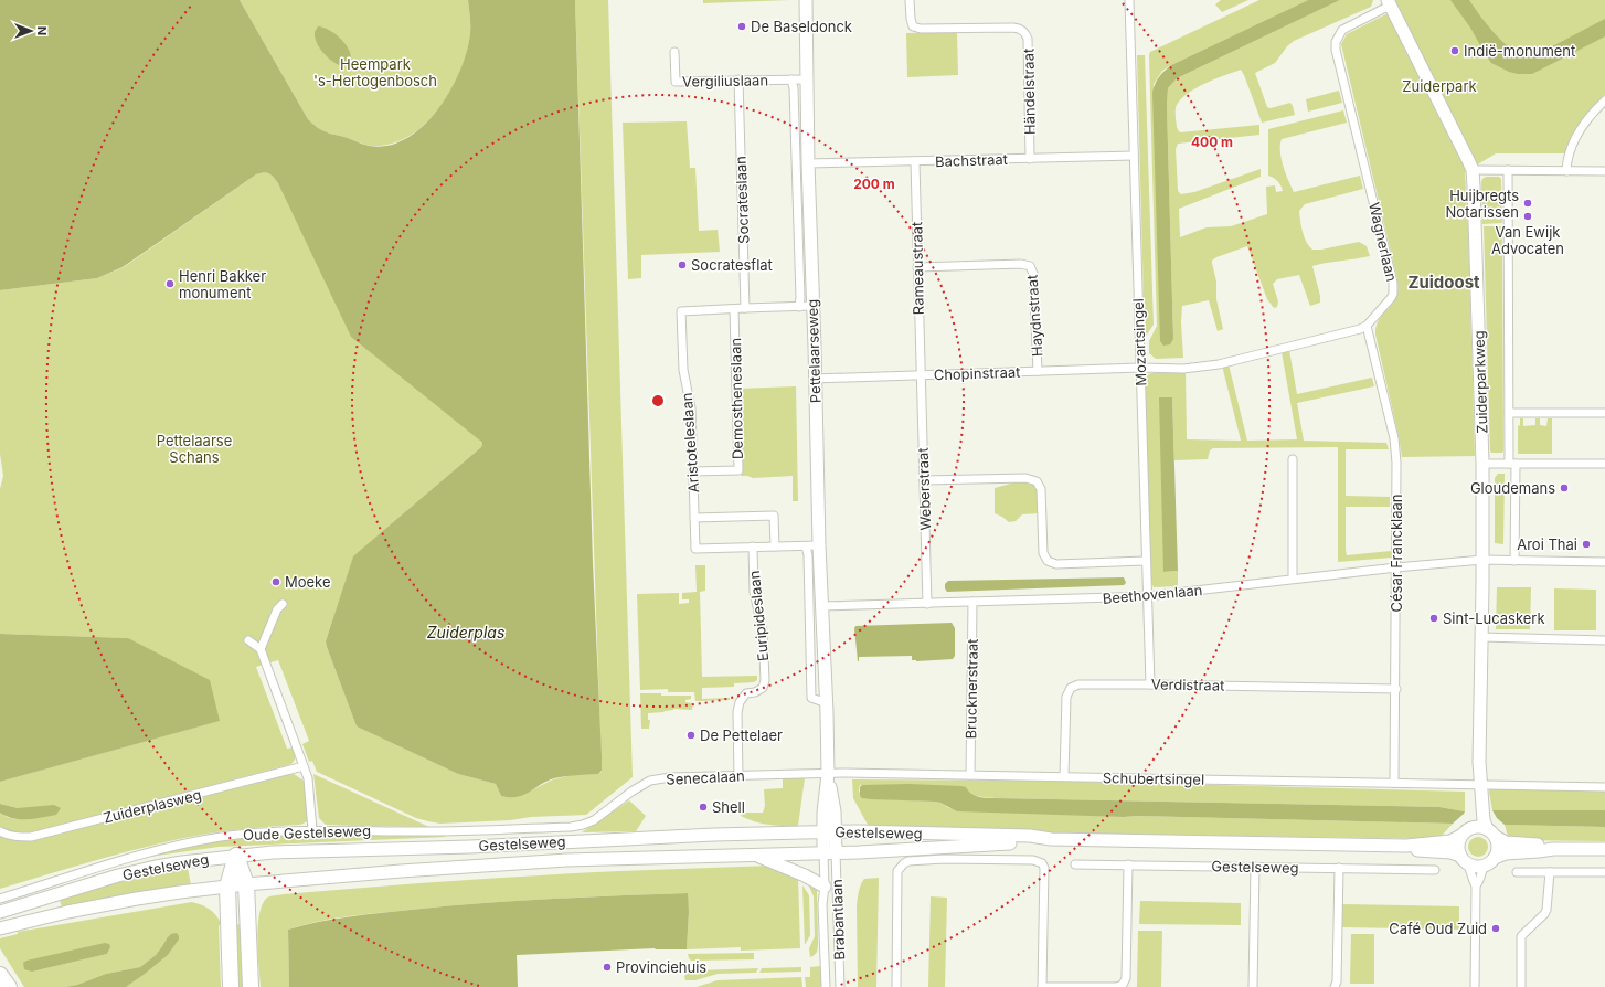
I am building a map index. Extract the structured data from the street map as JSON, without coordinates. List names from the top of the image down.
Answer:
{
  "streets": {
    "main road": ["Pettelaarseweg", "Zuiderparkweg", "Gestelseweg"],
    "street": [
      "Vergiliuslaan",
      "Händelstraat",
      "Bachstraat",
      "Socrateslaan",
      "Wagnerlaan",
      "Rameaustraat",
      "Haydnstraat",
      "Mozartsingel",
      "Chopinstraat",
      "Demostheneslaan",
      "Aristoteleslaan",
      "Weberstraat",
      "César Francklaan",
      "Beethovenlaan",
      "Euripideslaan",
      "Verdistraat",
      "Brucknerstraat",
      "Senecalaan",
      "Schubertsingel",
      "Zuiderplasweg",
      "Oude Gestelseweg",
      "Brabantlaan"
    ]
  },
  "crossings": [
    ["Vergiliuslaan", "Socrateslaan"],
    ["Vergiliuslaan", "Pettelaarseweg"],
    ["Händelstraat", "Bachstraat"],
    ["Bachstraat", "Rameaustraat"],
    ["Bachstraat", "Mozartsingel"],
    ["Bachstraat", "Pettelaarseweg"],
    ["Wagnerlaan", "Zuiderparkweg"],
    ["Wagnerlaan", "César Francklaan"],
    ["Rameaustraat", "Haydnstraat"],
    ["Rameaustraat", "Chopinstraat"],
    ["Rameaustraat", "Weberstraat"],
    ["Haydnstraat", "Chopinstraat"],
    ["Mozartsingel", "Chopinstraat"],
    ["Mozartsingel", "Beethovenlaan"],
    ["Mozartsingel", "Verdistraat"],
    ["Pettelaarseweg", "Chopinstraat"],
    ["Pettelaarseweg", "Beethovenlaan"],
    ["Pettelaarseweg", "Senecalaan"],
    ["Pettelaarseweg", "Schubertsingel"],
    ["Pettelaarseweg", "Gestelseweg"],
    ["Pettelaarseweg", "Brabantlaan"],
    ["Chopinstraat", "Weberstraat"],
    ["Zuiderparkweg", "Beethovenlaan"],
    ["Zuiderparkweg", "Schubertsingel"],
    ["Zuiderparkweg", "Gestelseweg"],
    ["Demostheneslaan", "Aristoteleslaan"],
    ["Aristoteleslaan", "Euripideslaan"],
    ["Weberstraat", "Beethovenlaan"],
    ["César Francklaan", "Beethovenlaan"],
    ["César Francklaan", "Verdistraat"],
    ["César Francklaan", "Schubertsingel"],
    ["Beethovenlaan", "Brucknerstraat"],
    ["Euripideslaan", "Senecalaan"],
    ["Verdistraat", "Schubertsingel"],
    ["Brucknerstraat", "Schubertsingel"],
    ["Senecalaan", "Schubertsingel"],
    ["Senecalaan", "Oude Gestelseweg"],
    ["Gestelseweg", "Brabantlaan"]
  ],
  "districts": ["Zuidoost"],
  "water": ["Zuiderplas"],
  "parks": ["Heempark 's-Hertogenbosch", "Zuiderpark", "Pettelaarse Schans"],
  "places": [
    "De Baseldonck",
    "Indië-monument",
    "Huijbregts Notarissen",
    "Van Ewijk Advocaten",
    "Socratesflat",
    "Henri Bakker monument",
    "Gloudemans",
    "Aroi Thai",
    "Moeke",
    "Sint-Lucaskerk",
    "De Pettelaer",
    "Shell",
    "Café Oud Zuid",
    "Provinciehuis"
  ],
  "north": "right",
  "rings": ["400 m", "200 m"]
}
